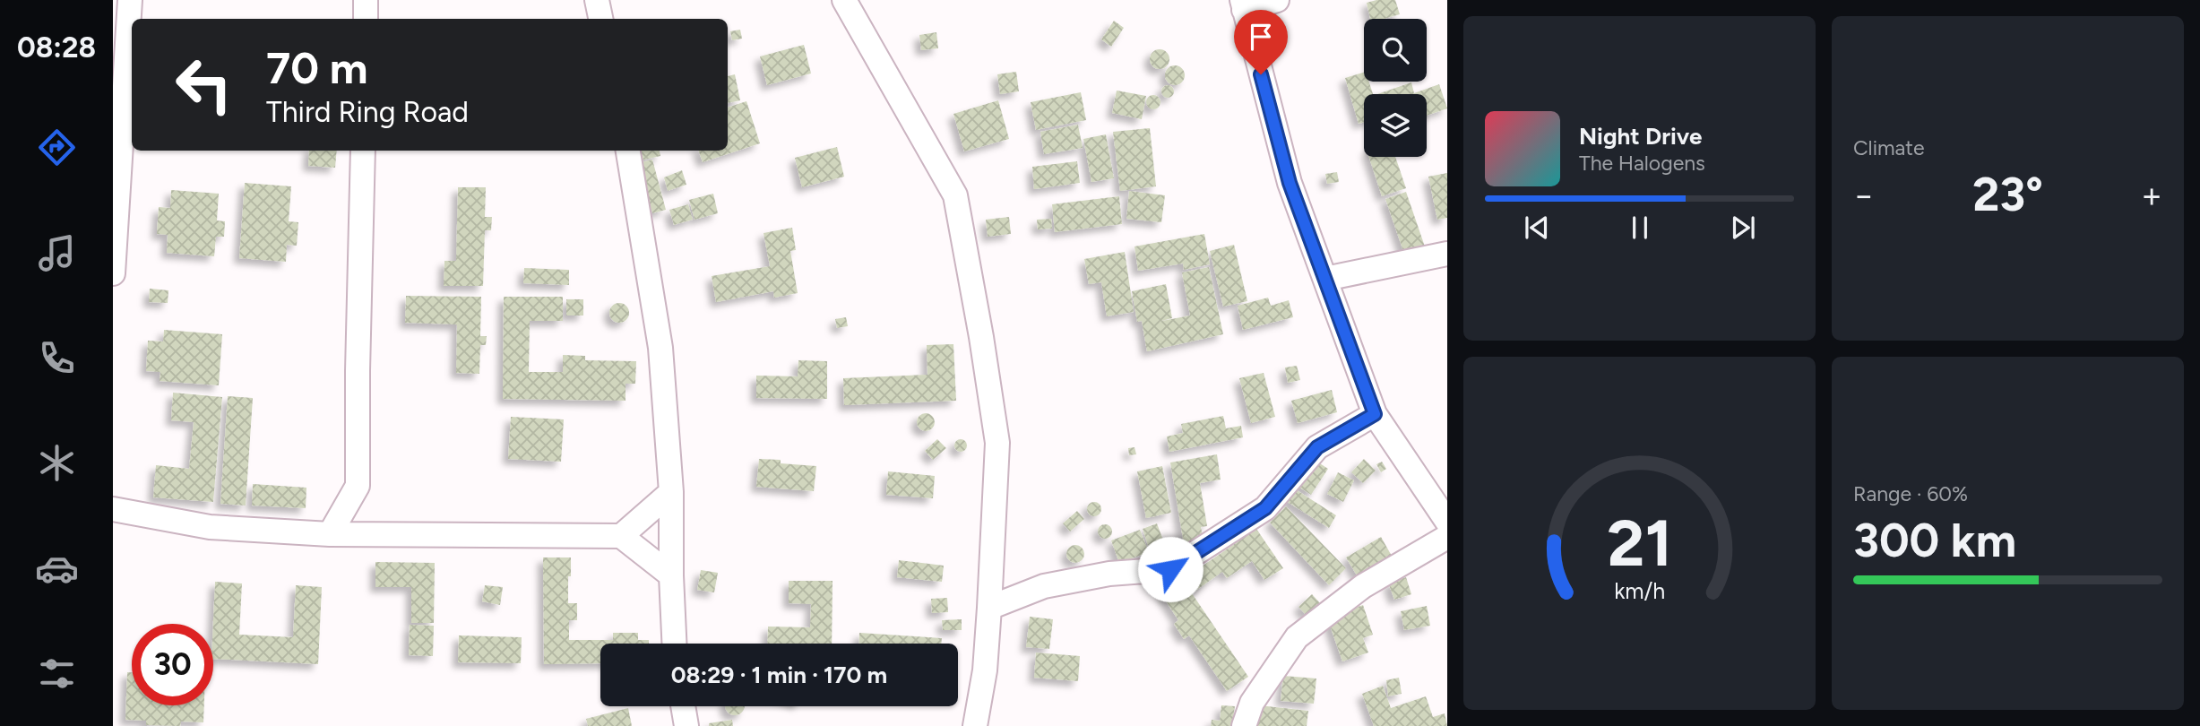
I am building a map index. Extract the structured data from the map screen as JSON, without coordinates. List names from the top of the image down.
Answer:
{
  "page": {
    "tabs": "08:28",
    "tile": [
      "Climate",
      ["Range · 60%", "300 km"]
    ],
    "turn": ["70 m", "Third Ring Road"],
    "song": ["Night Drive", "The Halogens"],
    "heat": ["−", "23°", "+"],
    "limit": "30",
    "trip": "08:29 · 1 min · 170 m",
    "gauge": ["21", "km/h"]
  }
}
